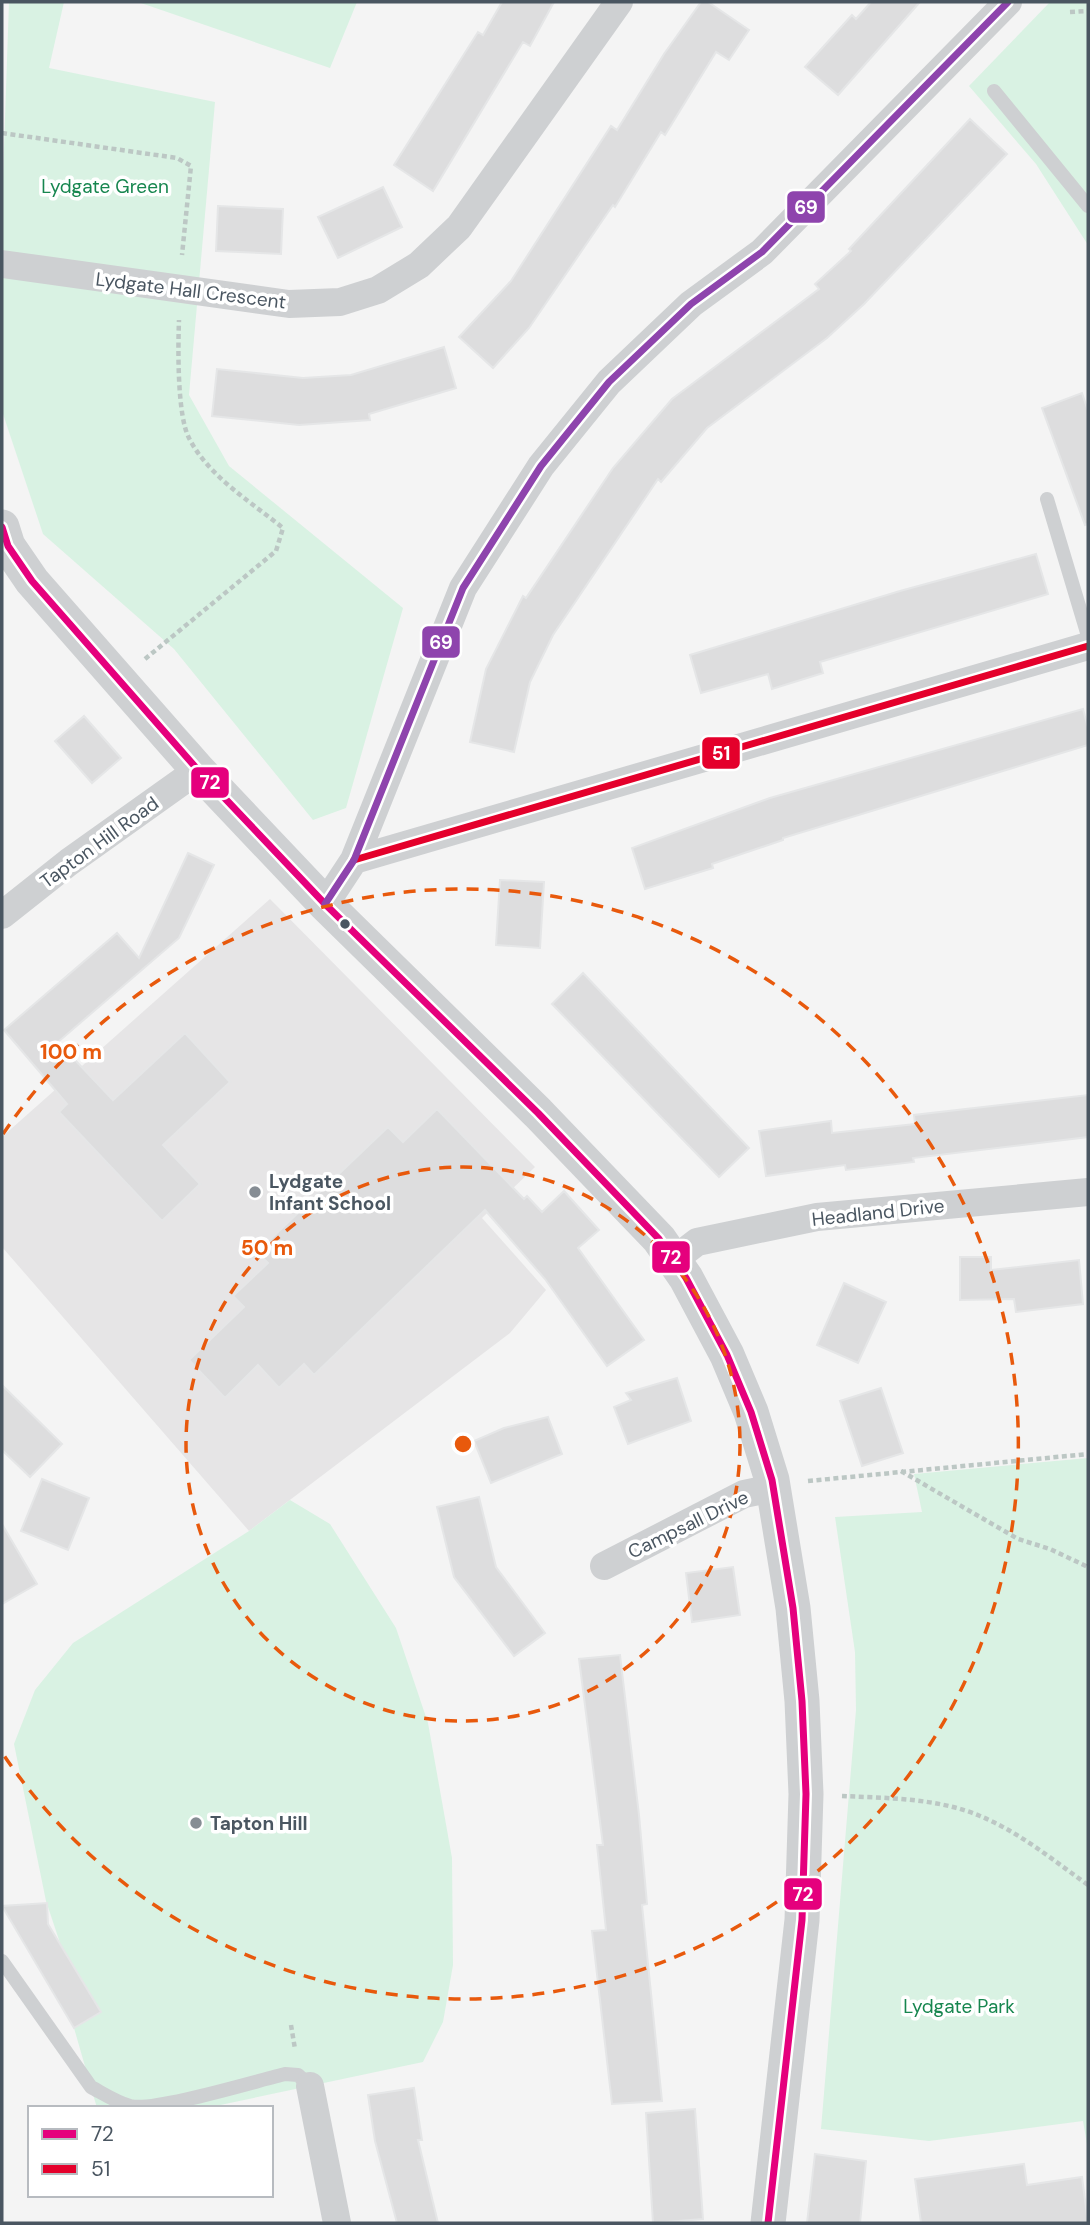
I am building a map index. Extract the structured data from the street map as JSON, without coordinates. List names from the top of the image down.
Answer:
{
  "streets": {
    "street": [
      "Lydgate Hall Crescent",
      "Tapton Hill Road",
      "Headland Drive",
      "Campsall Drive"
    ]
  },
  "parks": ["Lydgate Green", "Lydgate Park"],
  "places": ["Lydgate Infant School", "Tapton Hill"],
  "lines": ["transit line 69", "transit line 72", "transit line 51"],
  "legend": ["72", "51"],
  "rings": ["100 m", "50 m"]
}
